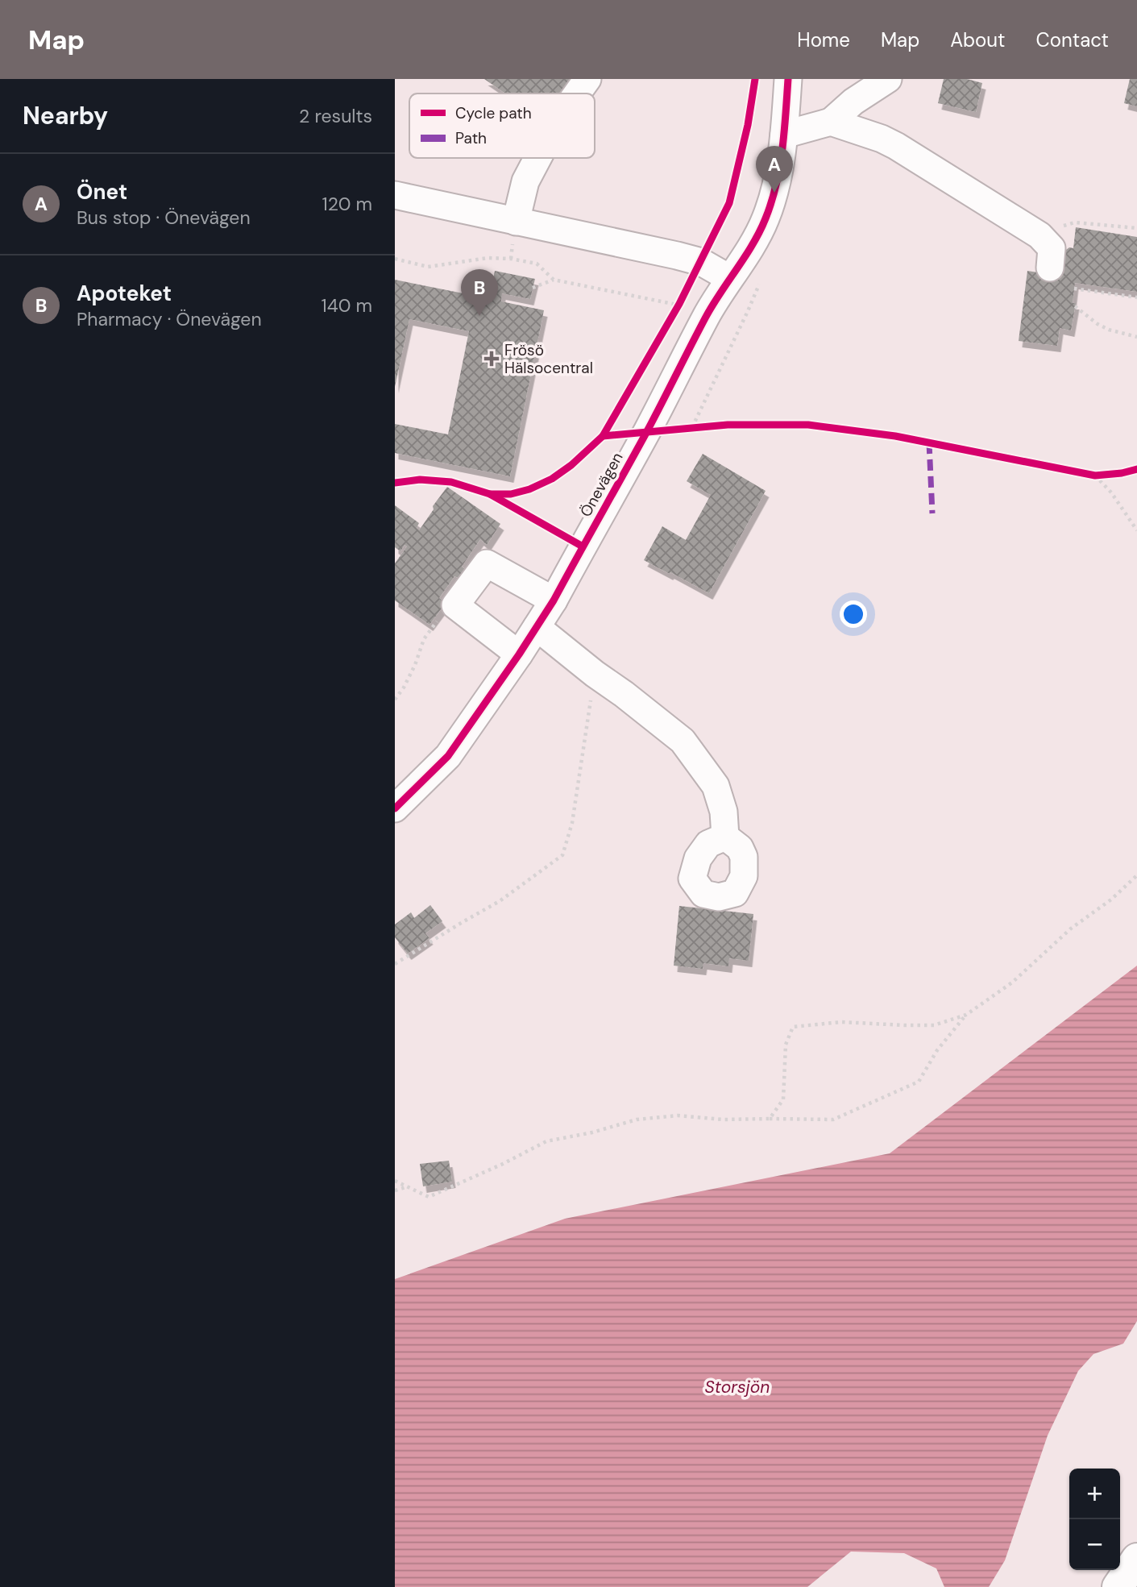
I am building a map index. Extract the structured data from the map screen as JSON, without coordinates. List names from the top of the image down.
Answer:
{
  "streets": {
    "street": ["Önevägen"]
  },
  "water": ["Storsjön"],
  "places": {
    "health": ["Frösö Hälsocentral"]
  },
  "legend": ["Cycle path", "Path"],
  "page": {
    "header": "Map",
    "nav": [
      "Home",
      "Map",
      "About",
      "Contact"
    ],
    "heading": ["Nearby", "2 results"],
    "pins": ["A", "B"],
    "list": [
      {
        "mark": "A",
        "name": "Önet",
        "note": "Bus stop · Önevägen",
        "value": "120 m"
      },
      {
        "mark": "B",
        "name": "Apoteket",
        "note": "Pharmacy · Önevägen",
        "value": "140 m"
      }
    ],
    "map_buttons": ["+", "−"]
  }
}
